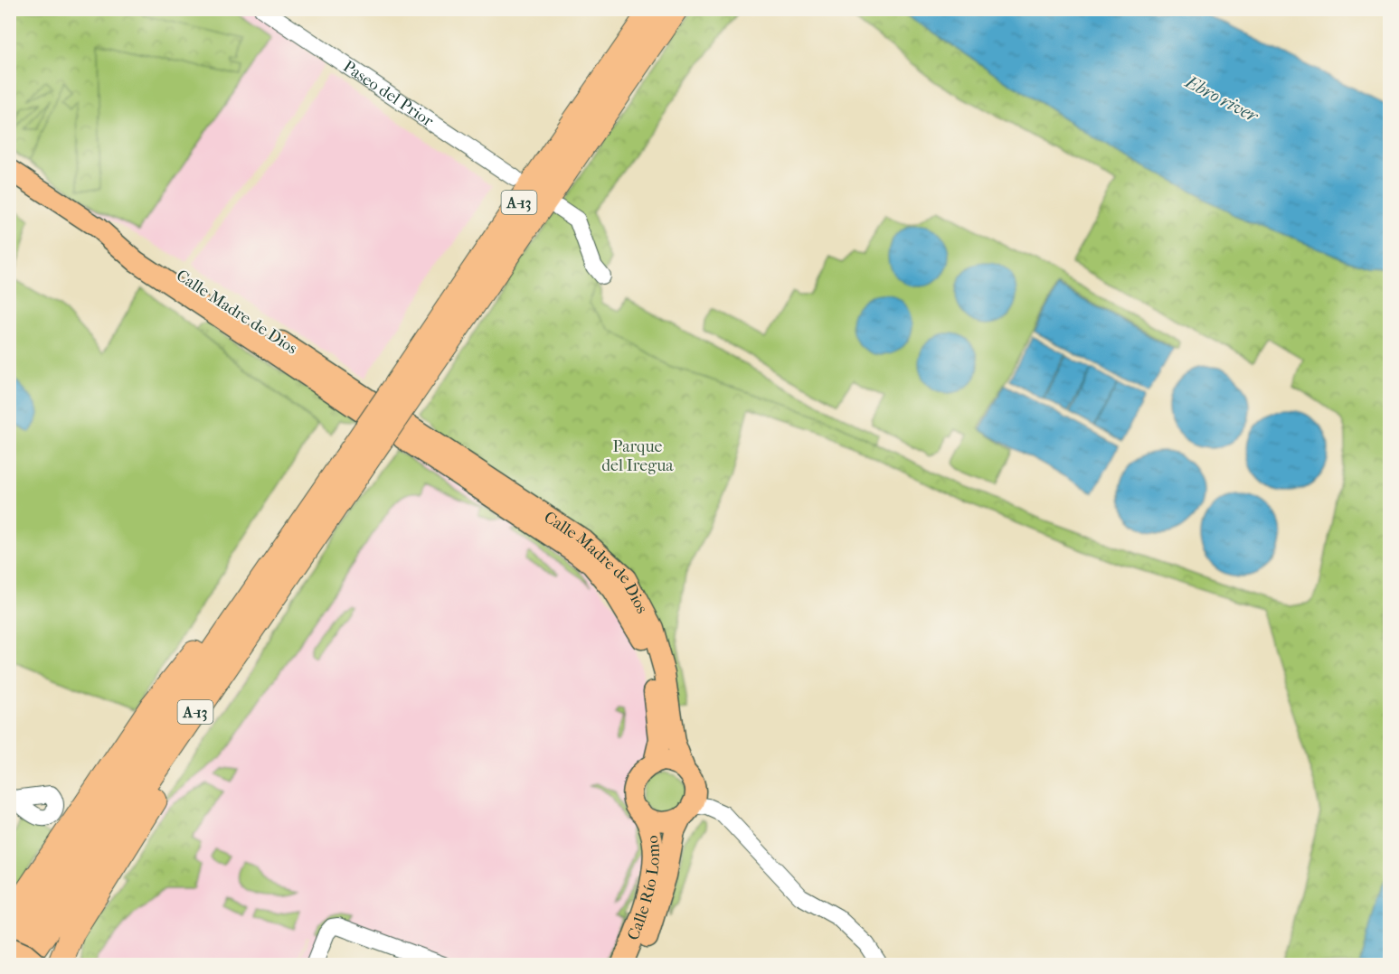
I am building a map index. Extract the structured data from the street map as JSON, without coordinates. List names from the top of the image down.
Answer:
{
  "streets": {
    "highway": ["A-13"],
    "main road": ["Calle Madre de Dios", "Calle Río Lomo"],
    "street": ["Paseo del Prior"]
  },
  "crossings": [
    ["A-13", "Calle Madre de Dios"],
    ["Calle Madre de Dios", "Calle Río Lomo"]
  ],
  "water": ["Ebro river"],
  "parks": ["Parque del Iregua"]
}
